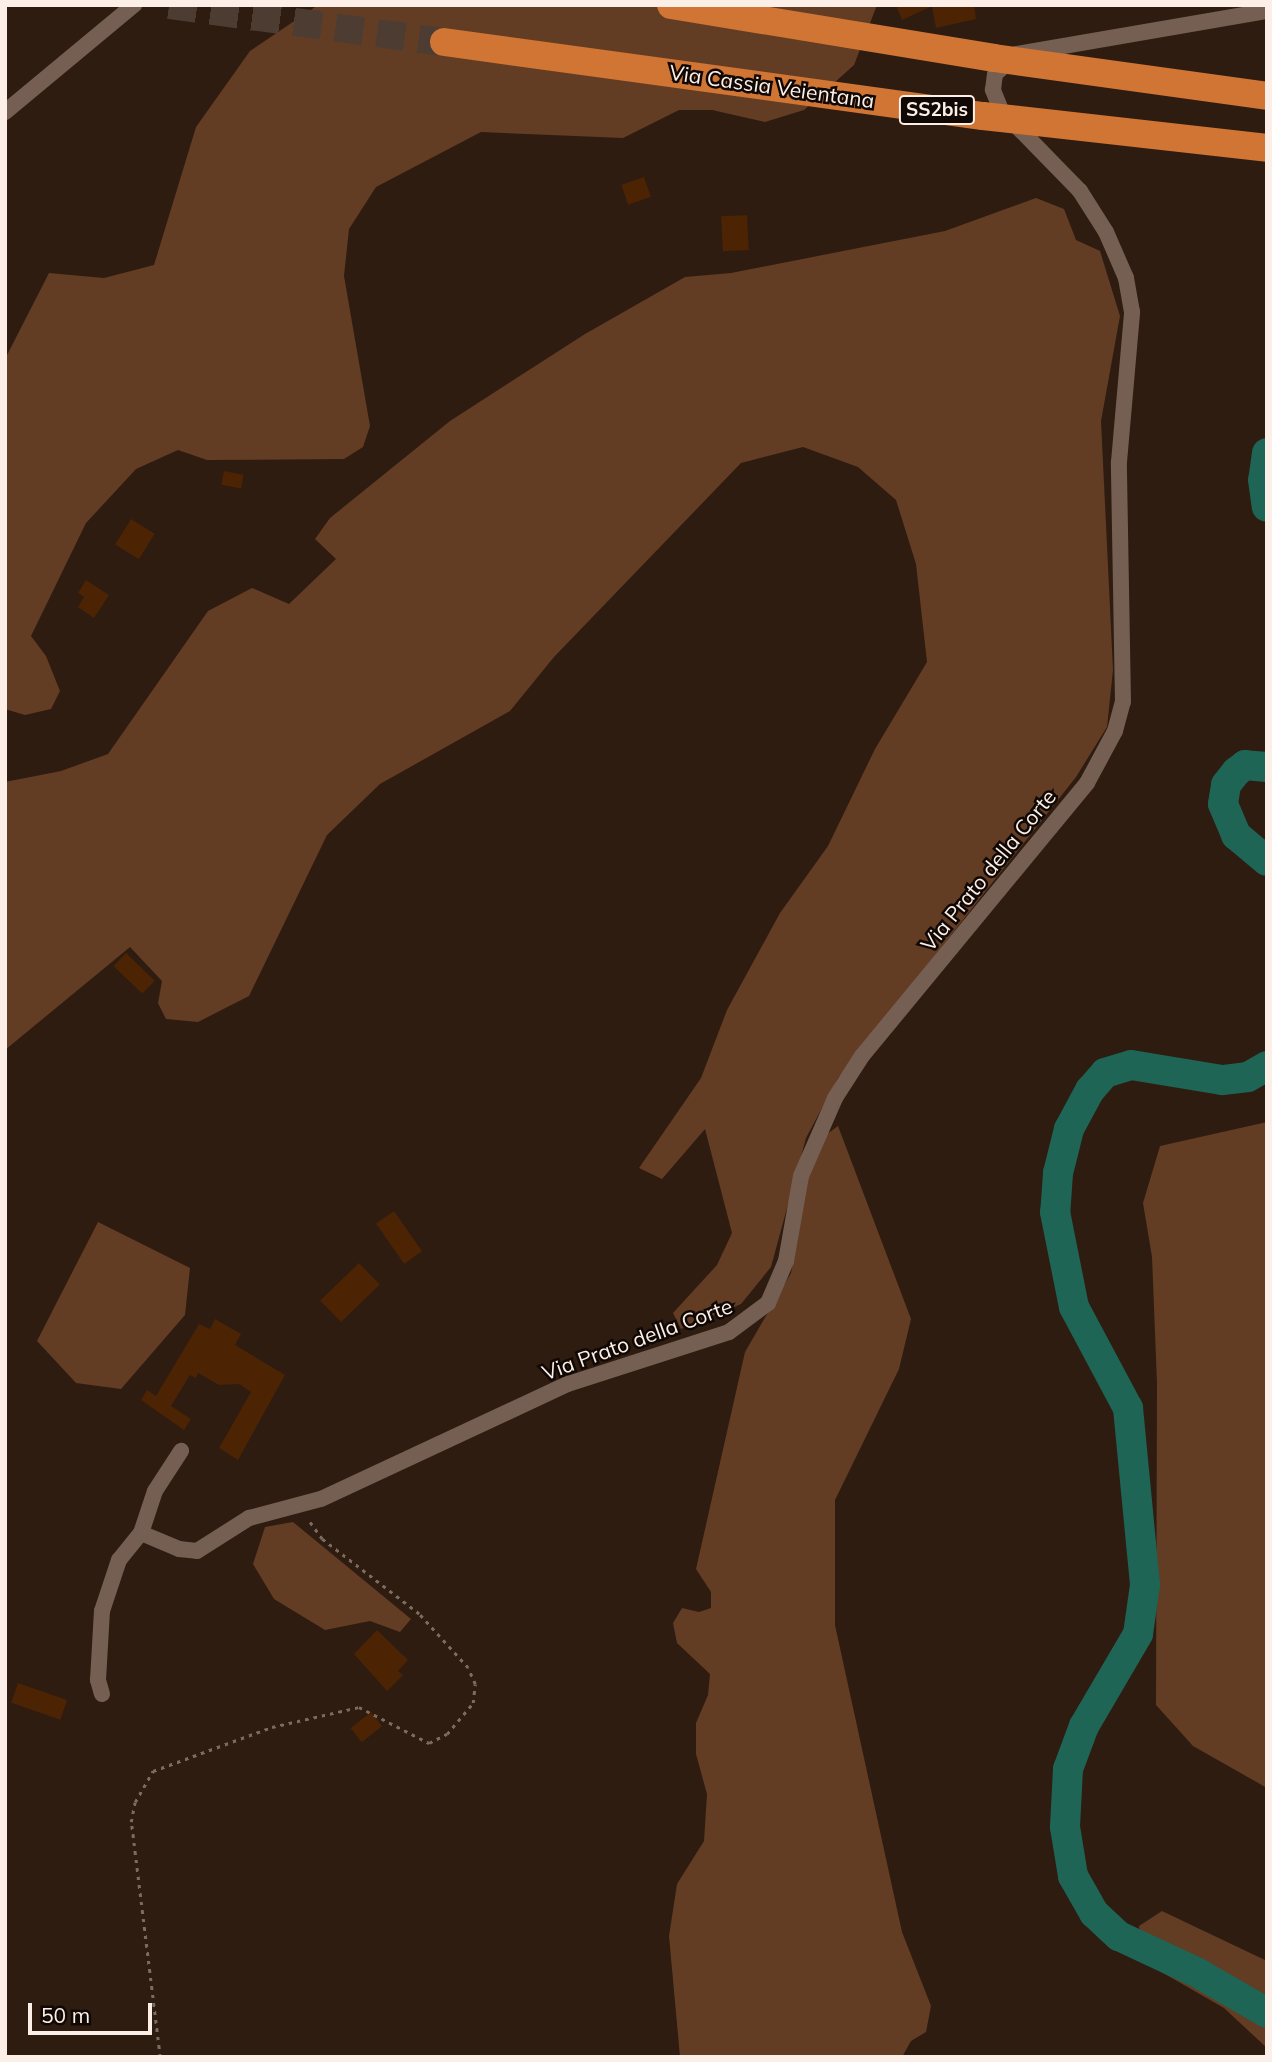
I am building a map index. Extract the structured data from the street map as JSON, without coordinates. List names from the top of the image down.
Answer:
{
  "streets": {
    "highway": ["Via Cassia Veientana", "SS2bis"],
    "street": ["Via Prato della Corte"]
  },
  "scale_bar": "50 m"
}
